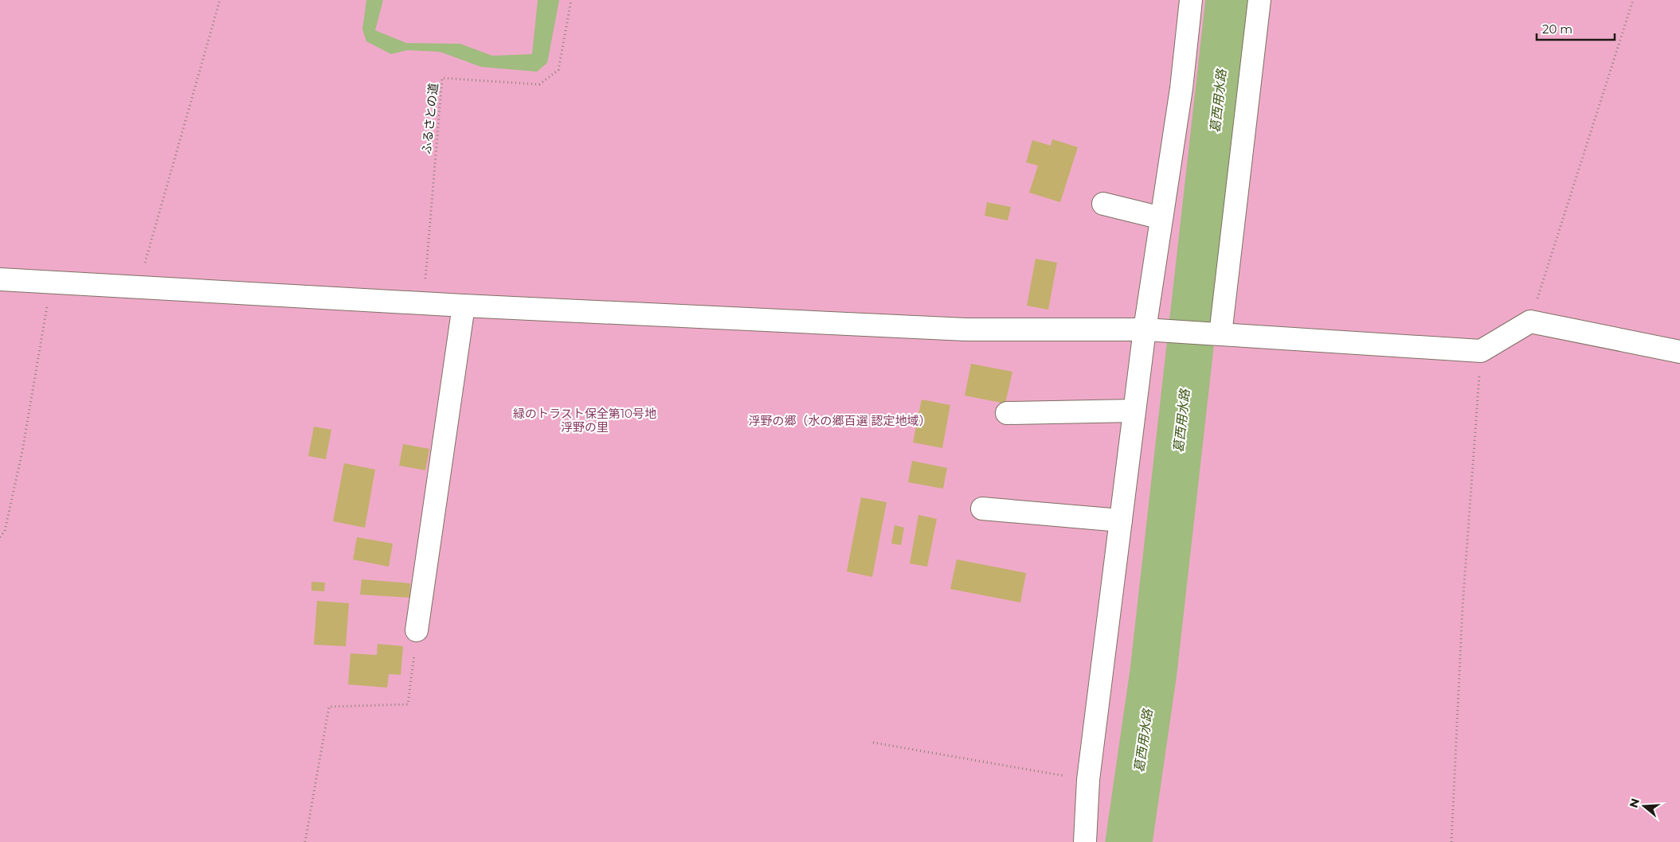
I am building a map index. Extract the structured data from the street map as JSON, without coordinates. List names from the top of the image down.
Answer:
{
  "streets": {
    "path": ["ふるさとの道"]
  },
  "water": ["葛西用水路"],
  "parks": ["緑のトラスト保全第10号地 浮野の里", "浮野の郷（水の郷百選 認定地域）"],
  "scale_bar": "20 m",
  "north": "left"
}
